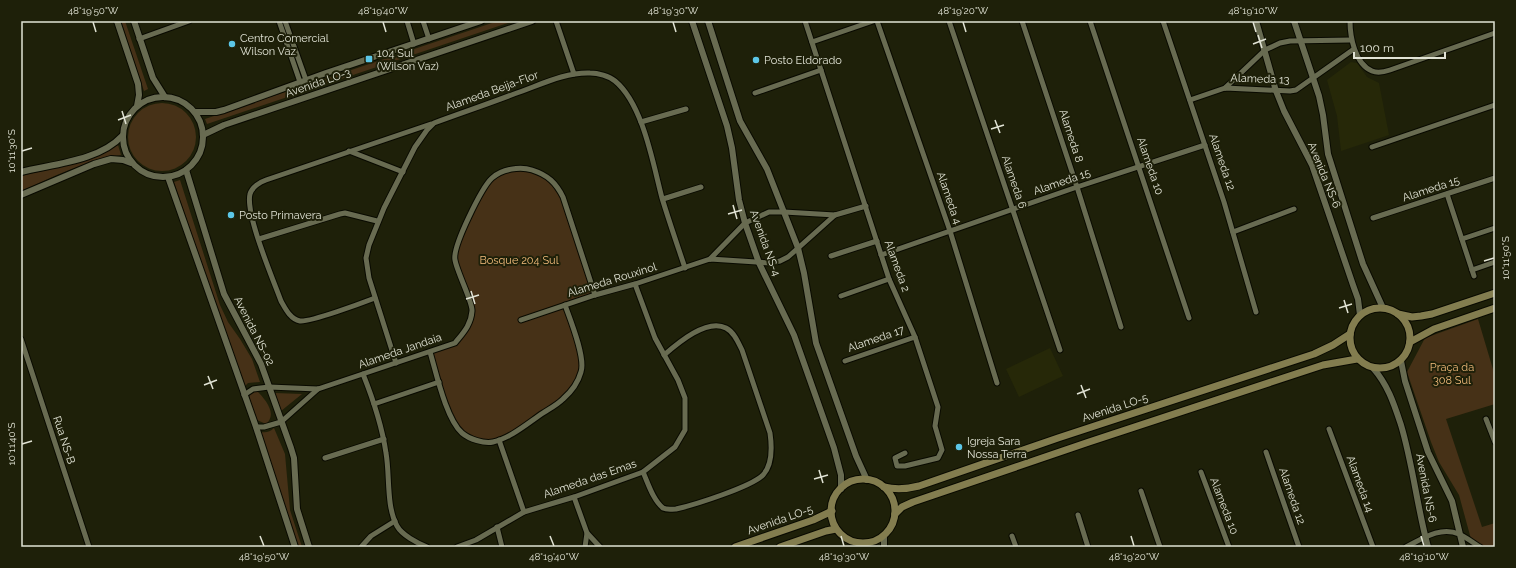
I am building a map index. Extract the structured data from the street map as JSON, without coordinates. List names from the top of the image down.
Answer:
{
  "streets": {
    "main road": ["Avenida LO-5"],
    "street": [
      "Alameda 13",
      "Avenida LO-3",
      "Alameda Beija-Flor",
      "Alameda 8",
      "Alameda 12",
      "Alameda 10",
      "Avenida NS-6",
      "Alameda 6",
      "Alameda 15",
      "Alameda 4",
      "Avenida NS-4",
      "Alameda 2",
      "Alameda Rouxinol",
      "Avenida NS-02",
      "Alameda 17",
      "Alameda Jandaia",
      "Rua NS-B",
      "Alameda das Emas",
      "Alameda 14"
    ]
  },
  "crossings": [
    ["Alameda 13", "Alameda 12"],
    ["Alameda 13", "Avenida NS-6"],
    ["Avenida LO-3", "Avenida NS-02"],
    ["Alameda Beija-Flor", "Alameda Rouxinol"],
    ["Alameda 8", "Alameda 15"],
    ["Alameda 12", "Alameda 15"],
    ["Alameda 10", "Alameda 15"],
    ["Avenida NS-6", "Avenida LO-5"],
    ["Alameda 6", "Alameda 15"],
    ["Alameda 15", "Alameda 4"],
    ["Alameda 15", "Alameda 2"],
    ["Avenida NS-4", "Avenida LO-5"],
    ["Alameda 2", "Alameda 17"],
    ["Alameda Rouxinol", "Alameda Jandaia"],
    ["Alameda Rouxinol", "Alameda das Emas"],
    ["Avenida NS-02", "Alameda Jandaia"]
  ],
  "parks": ["Bosque 204 Sul", "Praça da 308 Sul"],
  "places": {
    "other": [
      "Centro Comercial Wilson Vaz",
      "Posto Eldorado",
      "Posto Primavera",
      "Igreja Sara Nossa Terra"
    ],
    "transit": ["104 Sul (Wilson Vaz)"]
  },
  "scale_bar": "100 m",
  "coordinates": [
    "48°19'50\"W",
    "48°19'40\"W",
    "48°19'30\"W",
    "48°19'20\"W",
    "48°19'10\"W",
    "10°11'30\"S",
    "10°11'50\"S",
    "10°11'40\"S"
  ]
}
